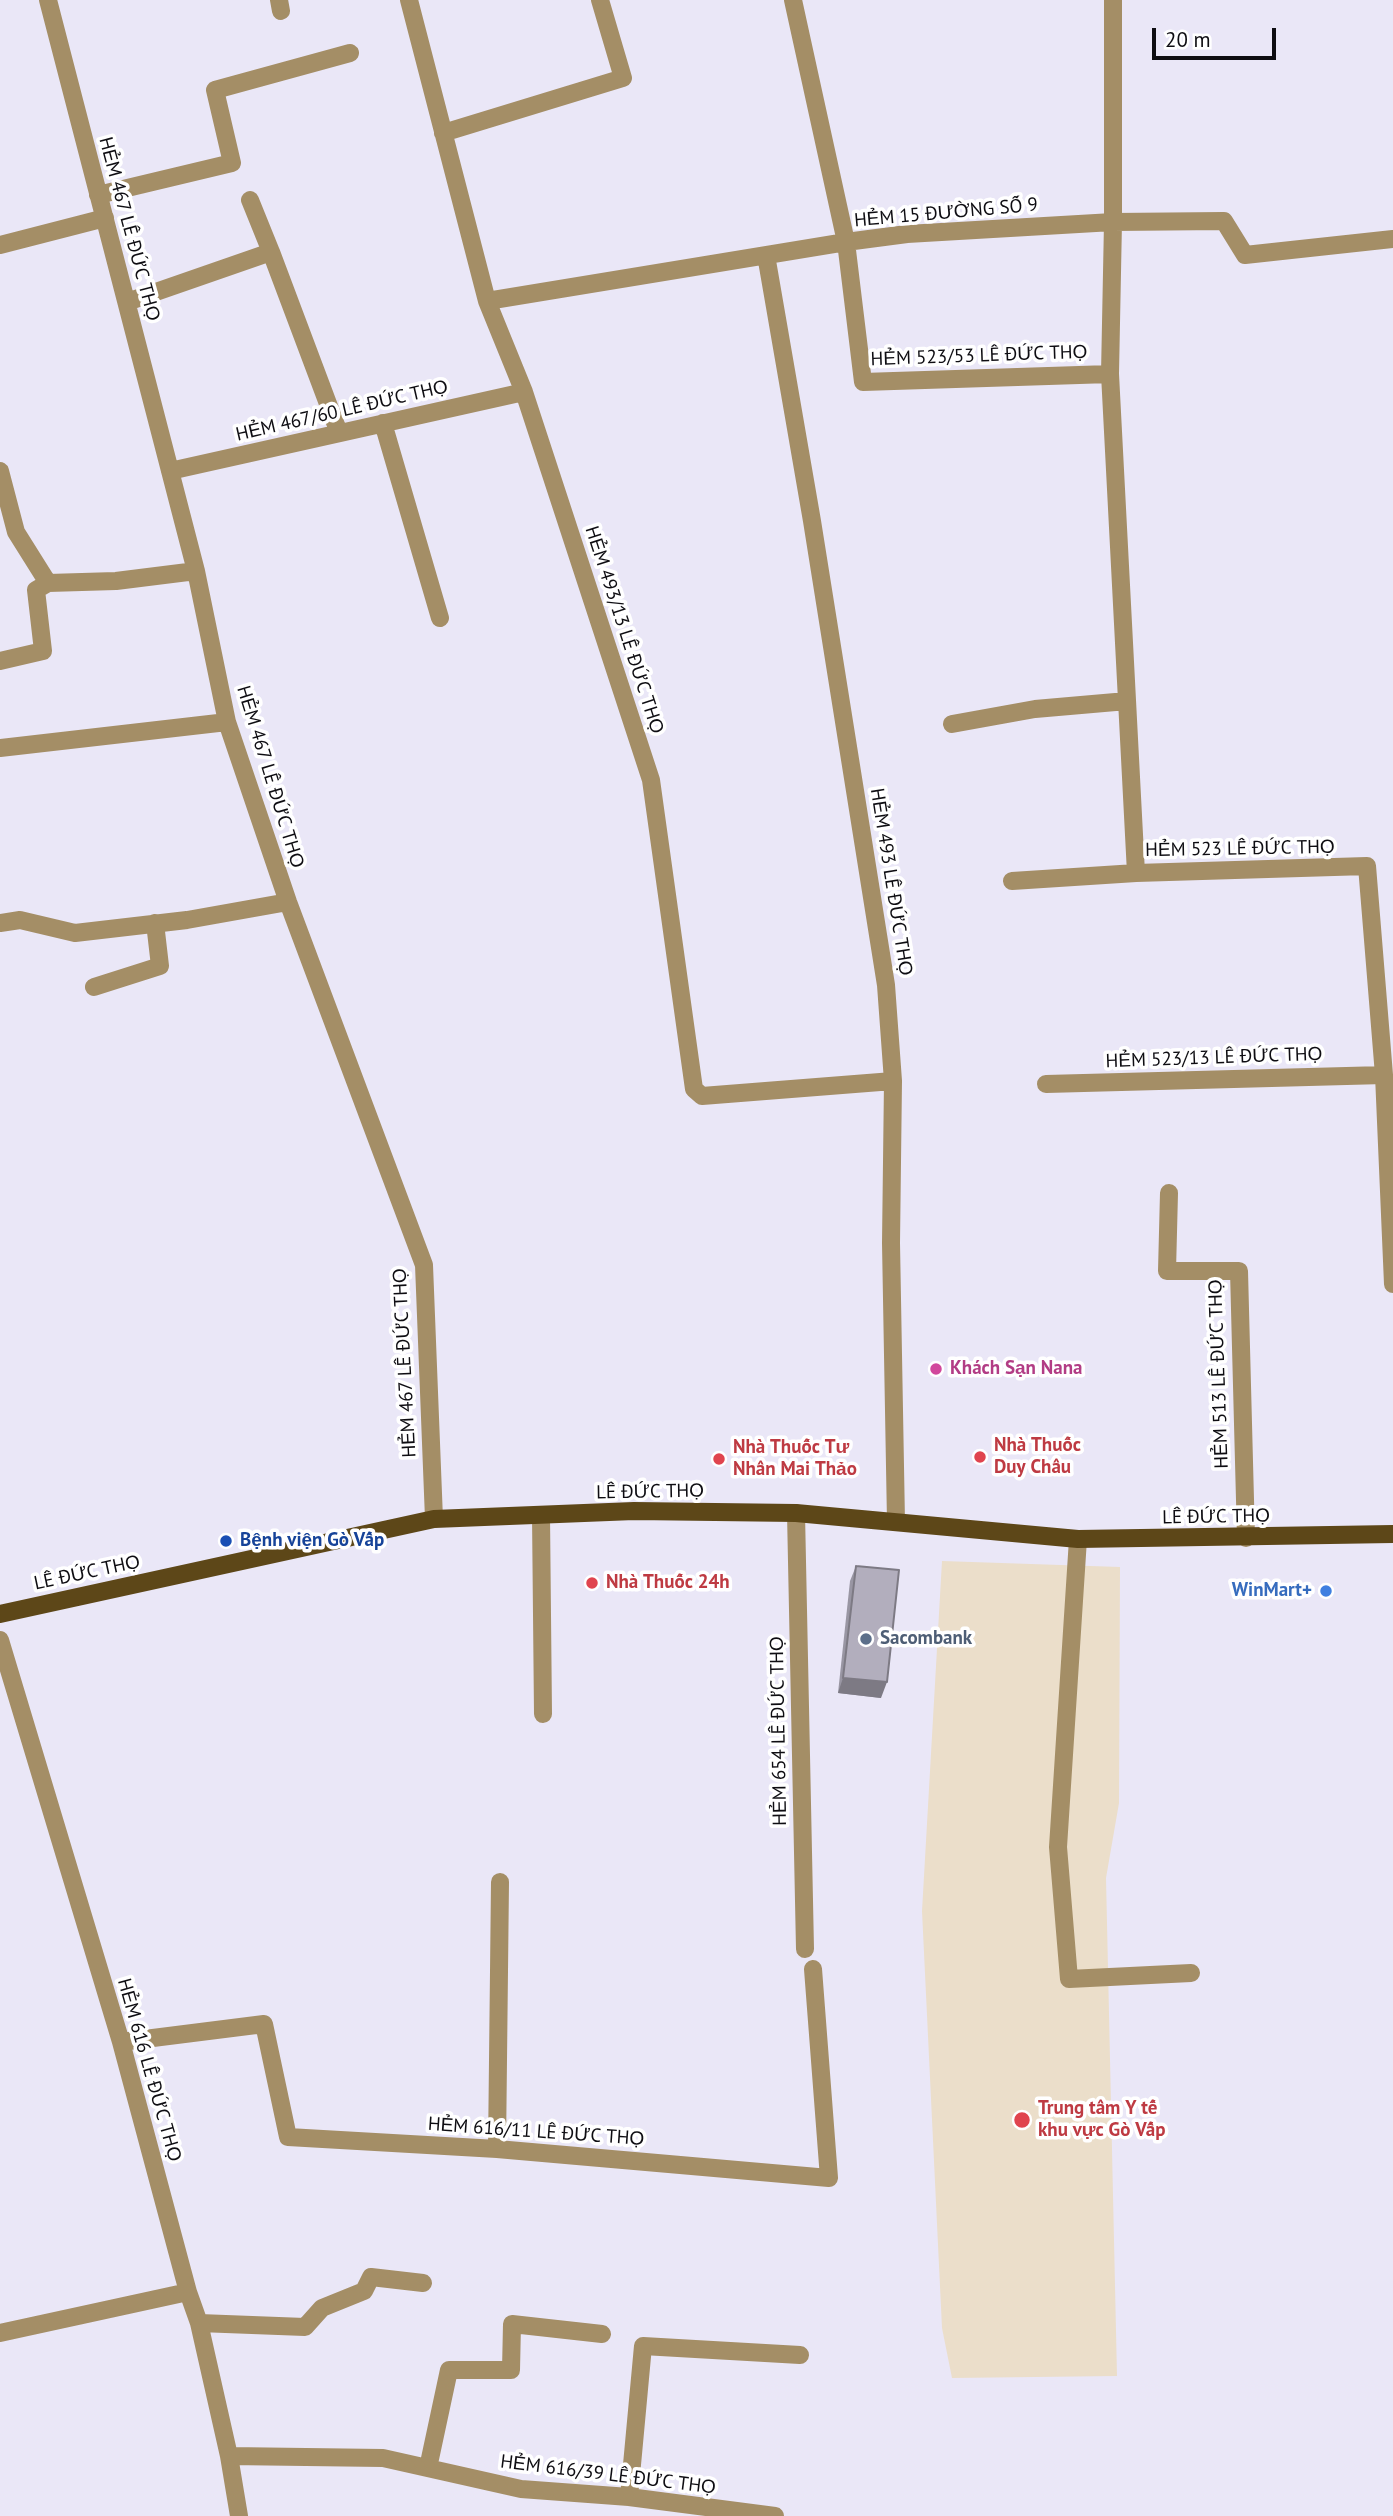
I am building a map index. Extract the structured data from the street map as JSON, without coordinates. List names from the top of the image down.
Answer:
{
  "streets": {
    "main road": ["LÊ ĐỨC THỌ"],
    "street": [
      "HẺM 15 ĐƯỜNG SỐ 9",
      "HẺM 467 LÊ ĐỨC THỌ",
      "HẺM 523/53 LÊ ĐỨC THỌ",
      "HẺM 467/60 LÊ ĐỨC THỌ",
      "HẺM 493/13 LÊ ĐỨC THỌ",
      "HẺM 523 LÊ ĐỨC THỌ",
      "HẺM 493 LÊ ĐỨC THỌ",
      "HẺM 523/13 LÊ ĐỨC THỌ",
      "HẺM 513 LÊ ĐỨC THỌ",
      "HẺM 654 LÊ ĐỨC THỌ",
      "HẺM 616 LÊ ĐỨC THỌ",
      "HẺM 616/11 LÊ ĐỨC THỌ",
      "HẺM 616/39 LÊ ĐỨC THỌ"
    ]
  },
  "crossings": [
    ["HẺM 15 ĐƯỜNG SỐ 9", "HẺM 523/53 LÊ ĐỨC THỌ"],
    ["HẺM 15 ĐƯỜNG SỐ 9", "HẺM 493/13 LÊ ĐỨC THỌ"],
    ["HẺM 15 ĐƯỜNG SỐ 9", "HẺM 523 LÊ ĐỨC THỌ"],
    ["HẺM 15 ĐƯỜNG SỐ 9", "HẺM 493 LÊ ĐỨC THỌ"],
    ["HẺM 467 LÊ ĐỨC THỌ", "HẺM 467/60 LÊ ĐỨC THỌ"],
    ["HẺM 467 LÊ ĐỨC THỌ", "LÊ ĐỨC THỌ"],
    ["HẺM 523/53 LÊ ĐỨC THỌ", "HẺM 523 LÊ ĐỨC THỌ"],
    ["HẺM 467/60 LÊ ĐỨC THỌ", "HẺM 493/13 LÊ ĐỨC THỌ"],
    ["HẺM 493/13 LÊ ĐỨC THỌ", "HẺM 493 LÊ ĐỨC THỌ"],
    ["HẺM 523 LÊ ĐỨC THỌ", "HẺM 523/13 LÊ ĐỨC THỌ"],
    ["HẺM 493 LÊ ĐỨC THỌ", "LÊ ĐỨC THỌ"],
    ["HẺM 513 LÊ ĐỨC THỌ", "LÊ ĐỨC THỌ"],
    ["LÊ ĐỨC THỌ", "HẺM 654 LÊ ĐỨC THỌ"],
    ["HẺM 616 LÊ ĐỨC THỌ", "HẺM 616/11 LÊ ĐỨC THỌ"],
    ["HẺM 616 LÊ ĐỨC THỌ", "HẺM 616/39 LÊ ĐỨC THỌ"]
  ],
  "places": [
    "Khách Sạn Nana",
    "Nhà Thuốc Duy Châu",
    "Nhà Thuốc Tư Nhân Mai Thảo",
    "Bệnh viện Gò Vấp",
    "Nhà Thuốc 24h",
    "WinMart+",
    "Sacombank",
    "Trung tâm Y tế khu vực Gò Vấp"
  ],
  "scale_bar": "20 m"
}
